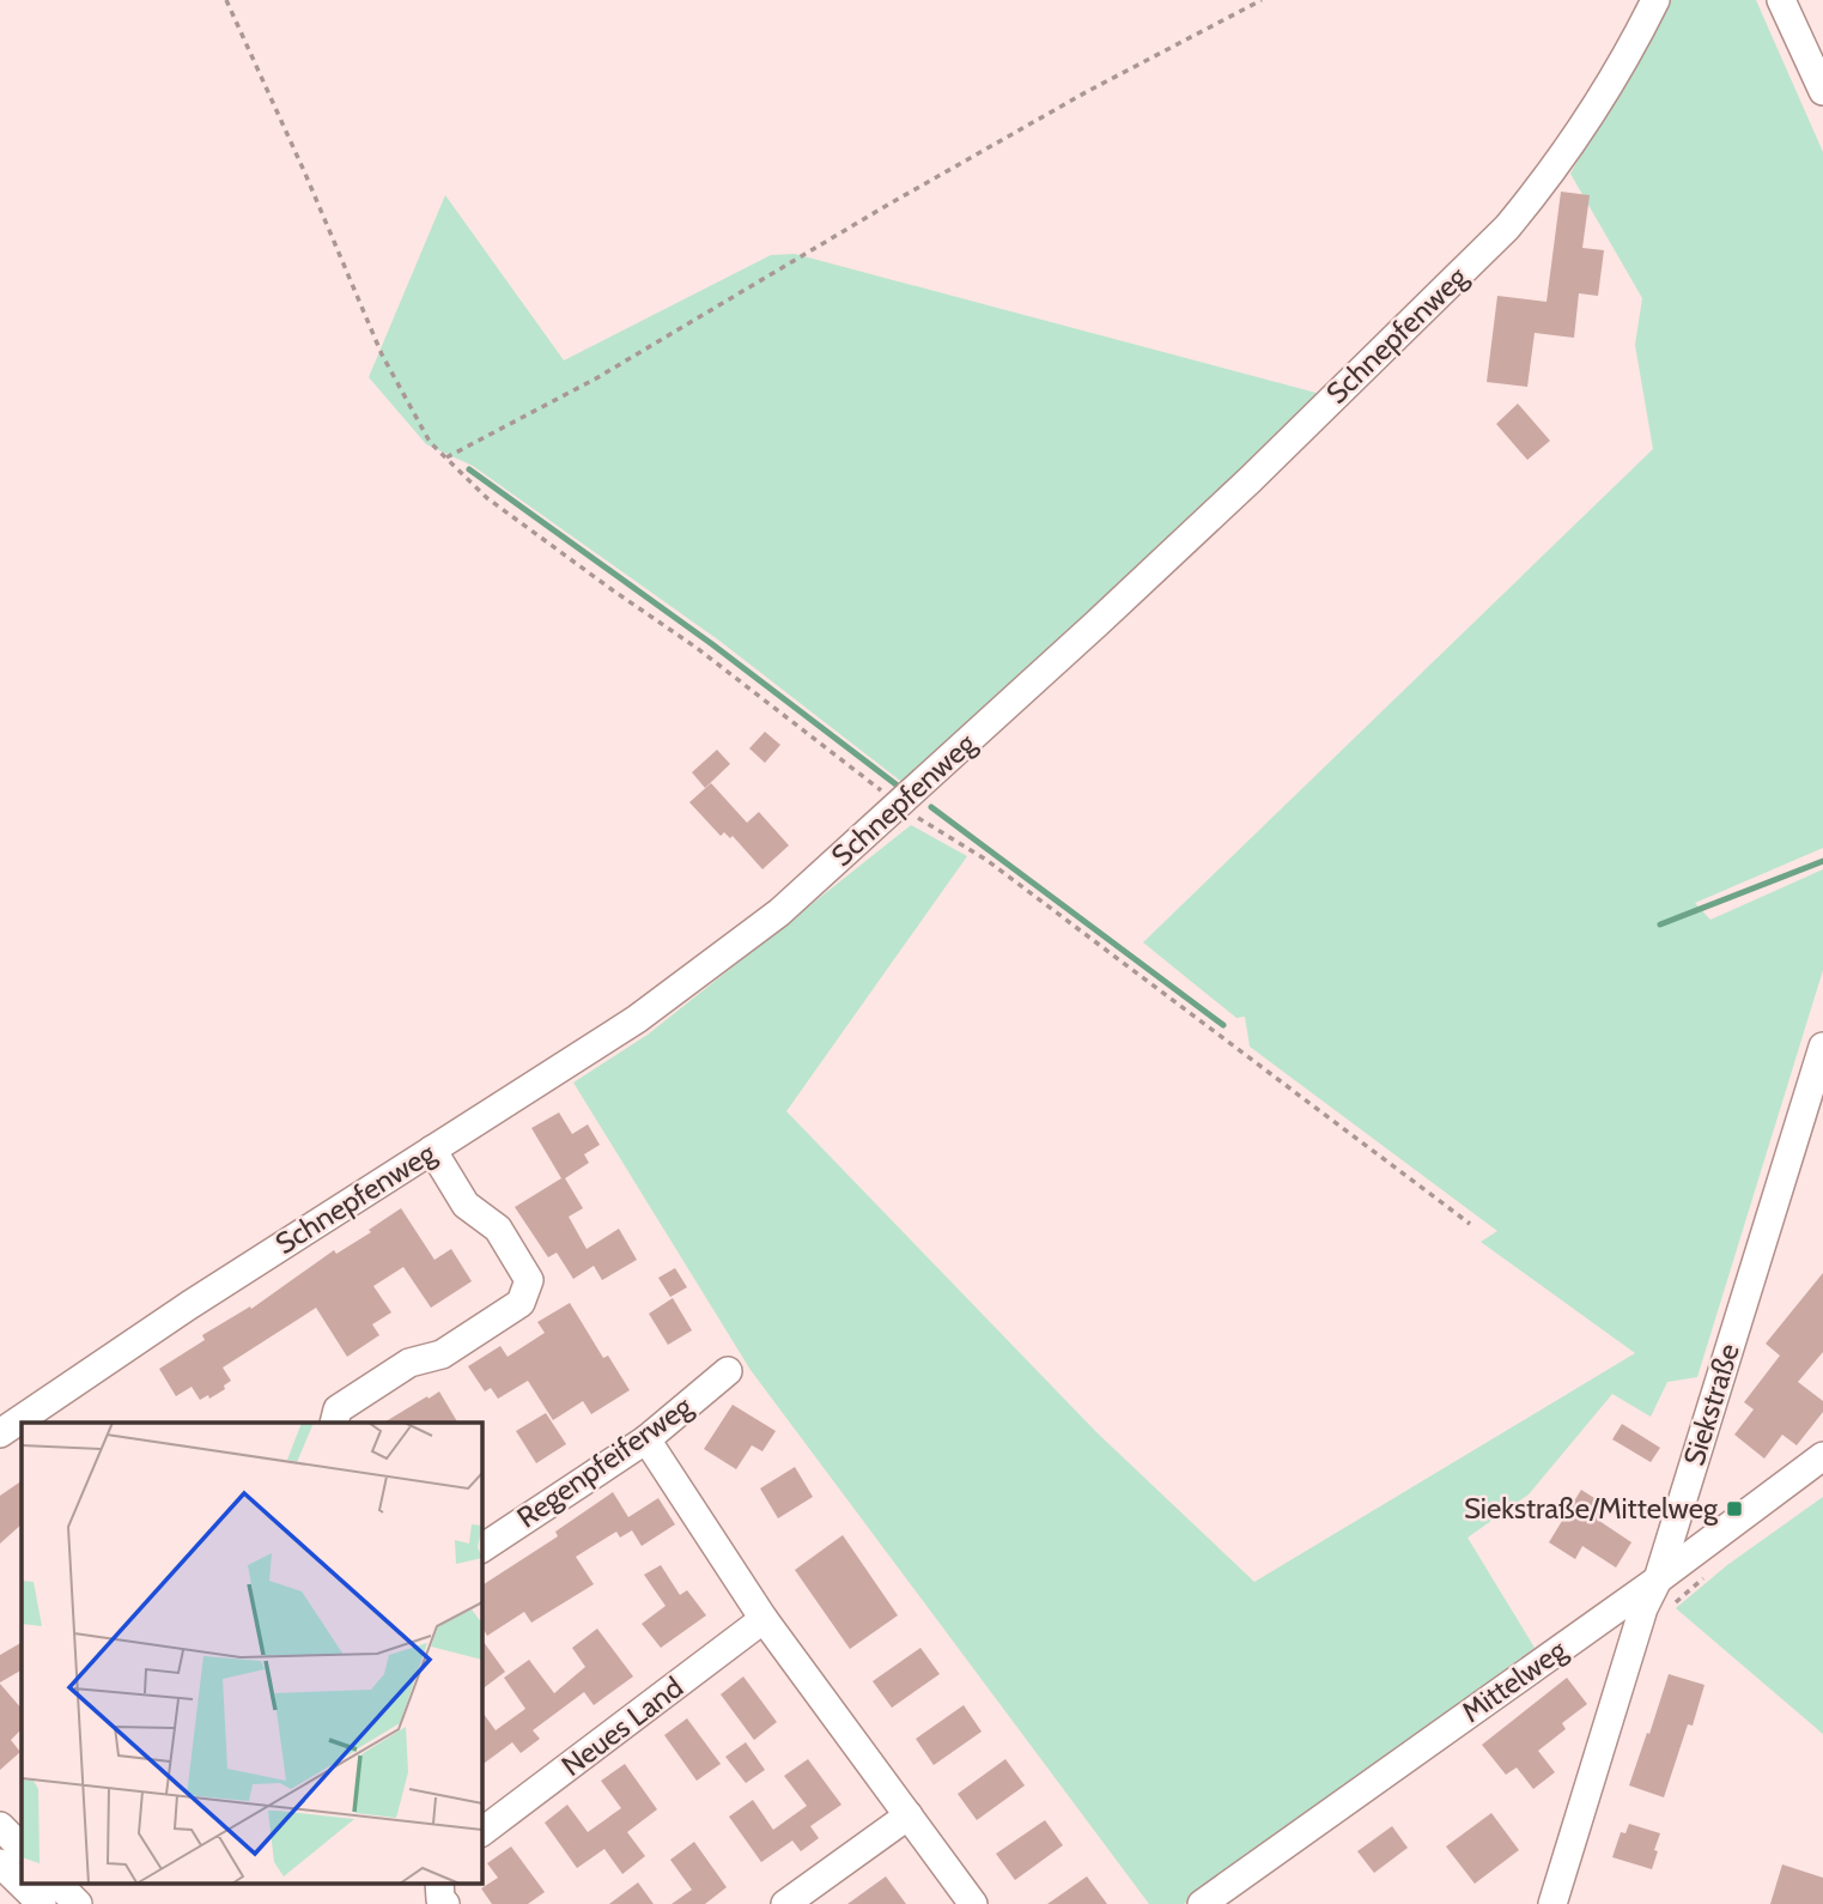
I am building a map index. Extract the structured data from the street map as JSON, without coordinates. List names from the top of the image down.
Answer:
{
  "streets": {
    "street": [
      "Schnepfenweg",
      "Siekstraße",
      "Regenpfeiferweg",
      "Mittelweg",
      "Neues Land"
    ]
  },
  "crossings": [
    ["Siekstraße", "Mittelweg"]
  ],
  "places": {
    "transit": ["Siekstraße/Mittelweg"]
  }
}
